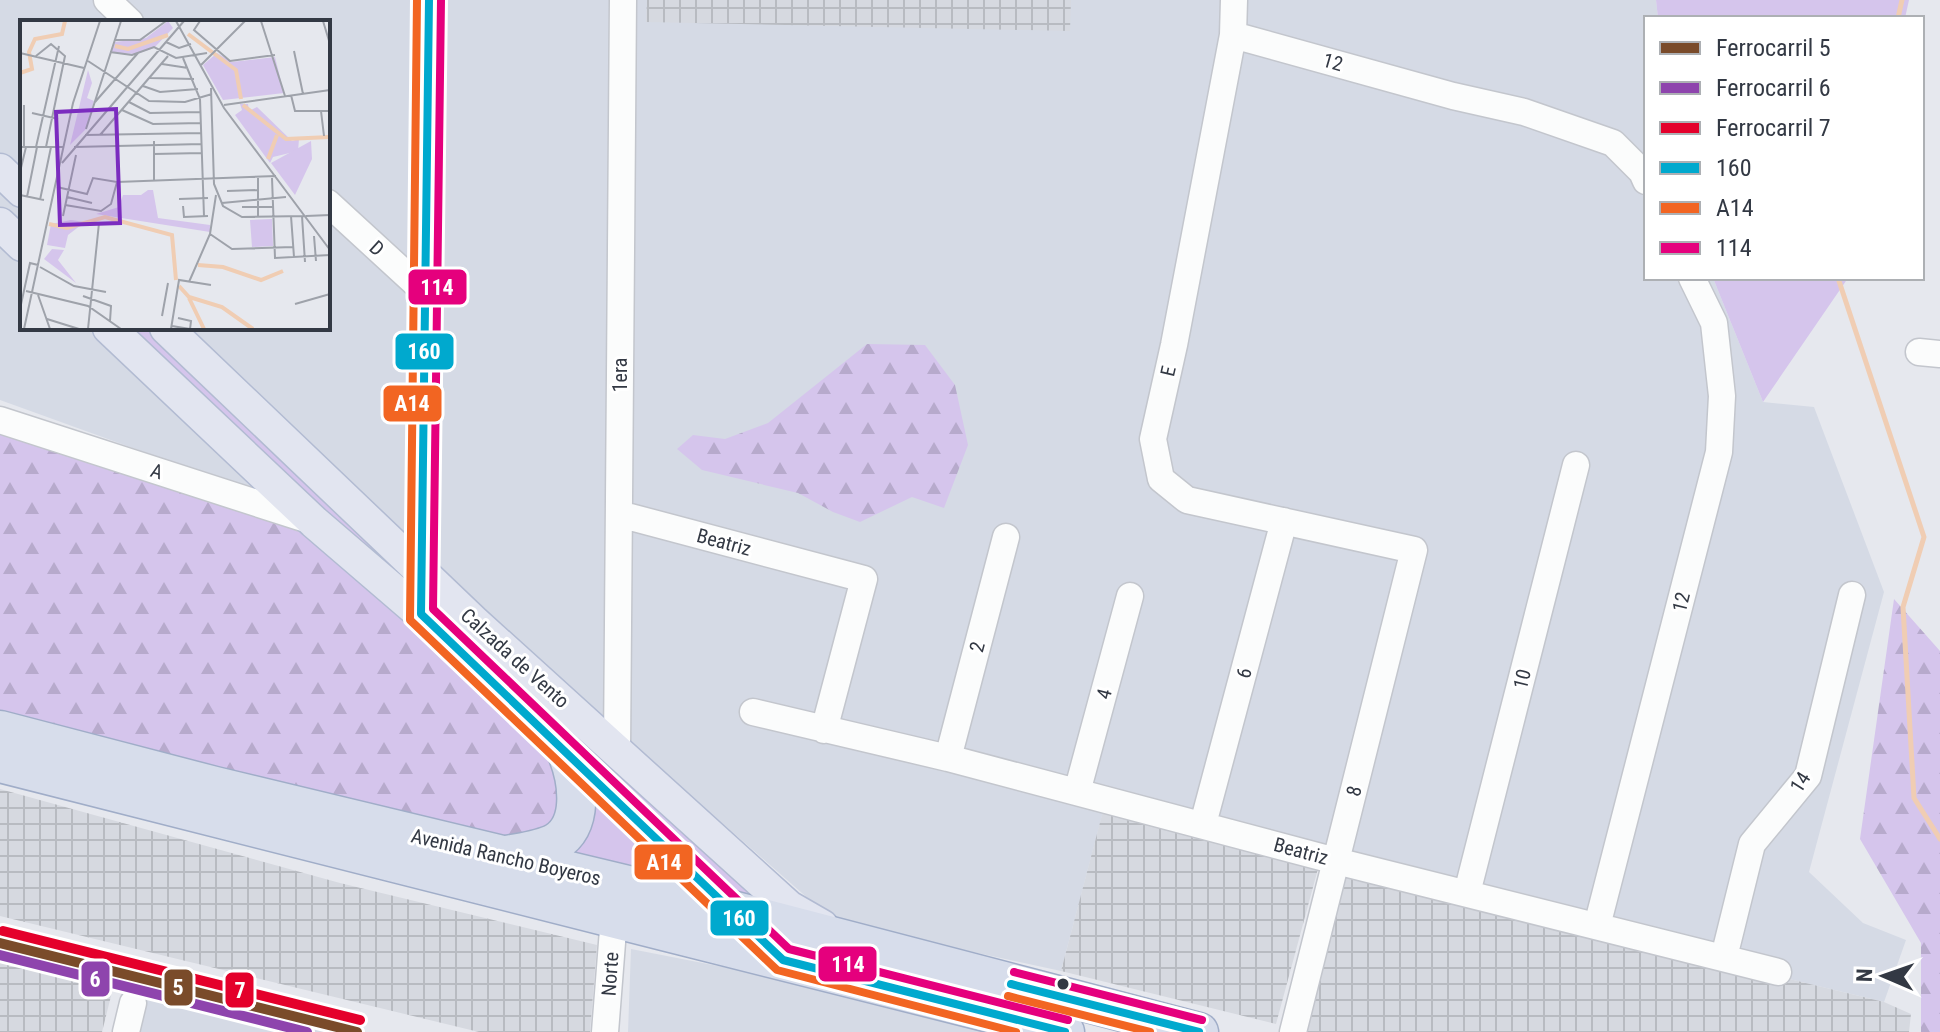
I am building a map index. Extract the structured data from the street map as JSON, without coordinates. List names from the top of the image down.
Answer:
{
  "streets": {
    "highway": ["Avenida Rancho Boyeros"],
    "main road": ["Calzada de Vento"],
    "street": [
      "12",
      "D",
      "E",
      "1era",
      "A",
      "Beatriz",
      "2",
      "6",
      "10",
      "4",
      "14",
      "8",
      "Norte"
    ]
  },
  "crossings": [
    ["12", "E"],
    ["12", "Beatriz"],
    ["E", "6"],
    ["E", "8"],
    ["1era", "Beatriz"],
    ["1era", "Calzada de Vento"],
    ["A", "Calzada de Vento"],
    ["Beatriz", "2"],
    ["Beatriz", "6"],
    ["Beatriz", "10"],
    ["Beatriz", "4"],
    ["Beatriz", "14"],
    ["Beatriz", "8"],
    ["Calzada de Vento", "Avenida Rancho Boyeros"],
    ["Avenida Rancho Boyeros", "Norte"]
  ],
  "lines": [
    "transit line 160",
    "transit line A14",
    "transit line 114",
    "rail line 7",
    "rail line 5",
    "rail line 6"
  ],
  "legend": [
    "Ferrocarril 5",
    "Ferrocarril 6",
    "Ferrocarril 7",
    "160",
    "A14",
    "114"
  ],
  "north": "left"
}
